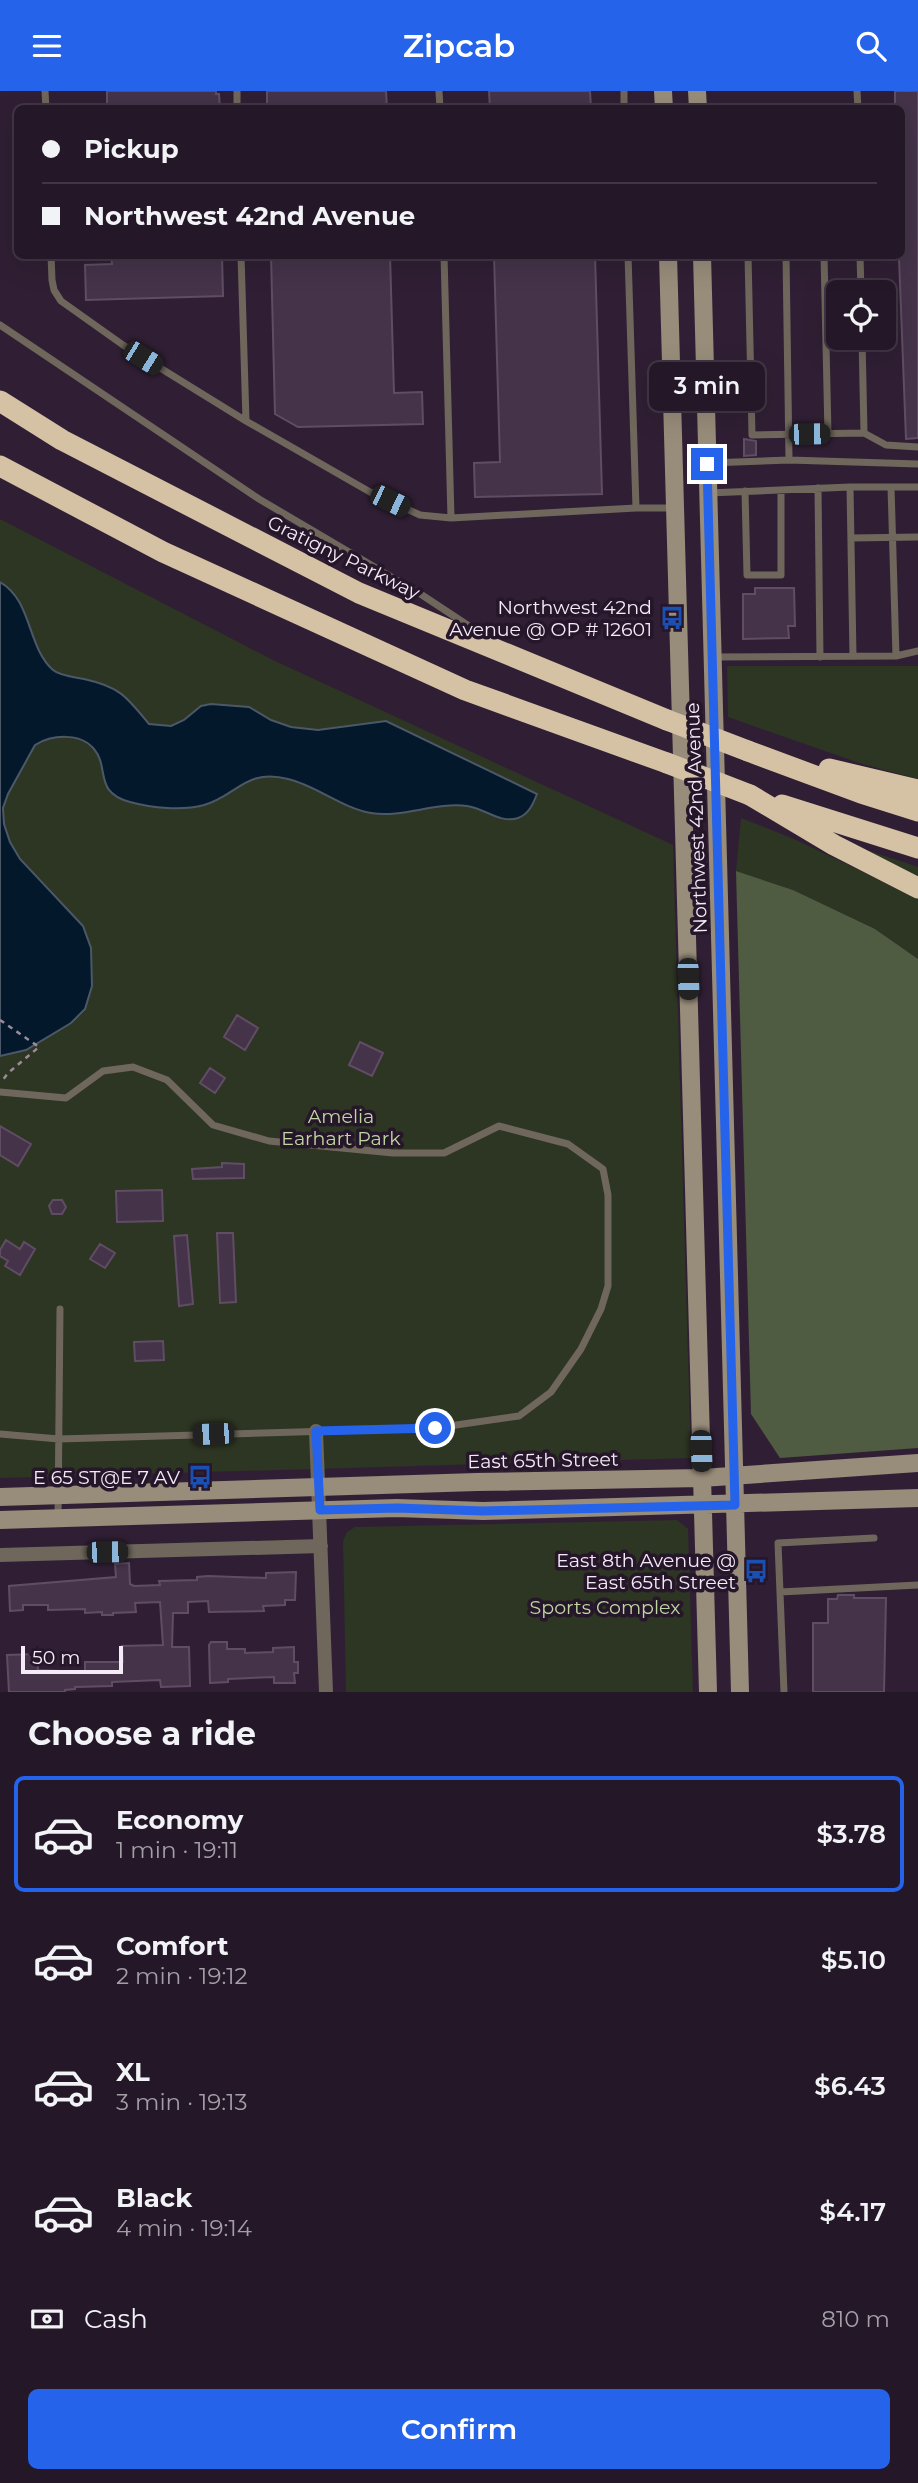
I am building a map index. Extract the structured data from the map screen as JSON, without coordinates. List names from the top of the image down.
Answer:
{
  "streets": {
    "highway": ["Gratigny Parkway"],
    "main road": ["Northwest 42nd Avenue", "East 65th Street"]
  },
  "crossings": [
    ["Northwest 42nd Avenue", "East 65th Street"]
  ],
  "parks": ["Amelia Earhart Park", "Sports Complex"],
  "places": {
    "bus stop": ["Northwest 42nd Avenue @ OP # 12601", "E 65 ST@E 7 AV", "East 8th Avenue @ East 65th Street"]
  },
  "scale_bar": "50 m",
  "page": {
    "header": "Zipcab",
    "banner": ["Pickup", "Northwest 42nd Avenue"],
    "bubble": "3 min",
    "scale": "50 m",
    "heading": "Choose a ride",
    "list": [
      {
        "name": "Economy",
        "note": "1 min · 19:11",
        "value": "$3.78"
      },
      {
        "name": "Comfort",
        "note": "2 min · 19:12",
        "value": "$5.10"
      },
      {
        "name": "XL",
        "note": "3 min · 19:13",
        "value": "$6.43"
      },
      {
        "name": "Black",
        "note": "4 min · 19:14",
        "value": "$4.17"
      }
    ],
    "pay": ["Cash", "810 m"],
    "buttons": "Confirm"
  }
}
